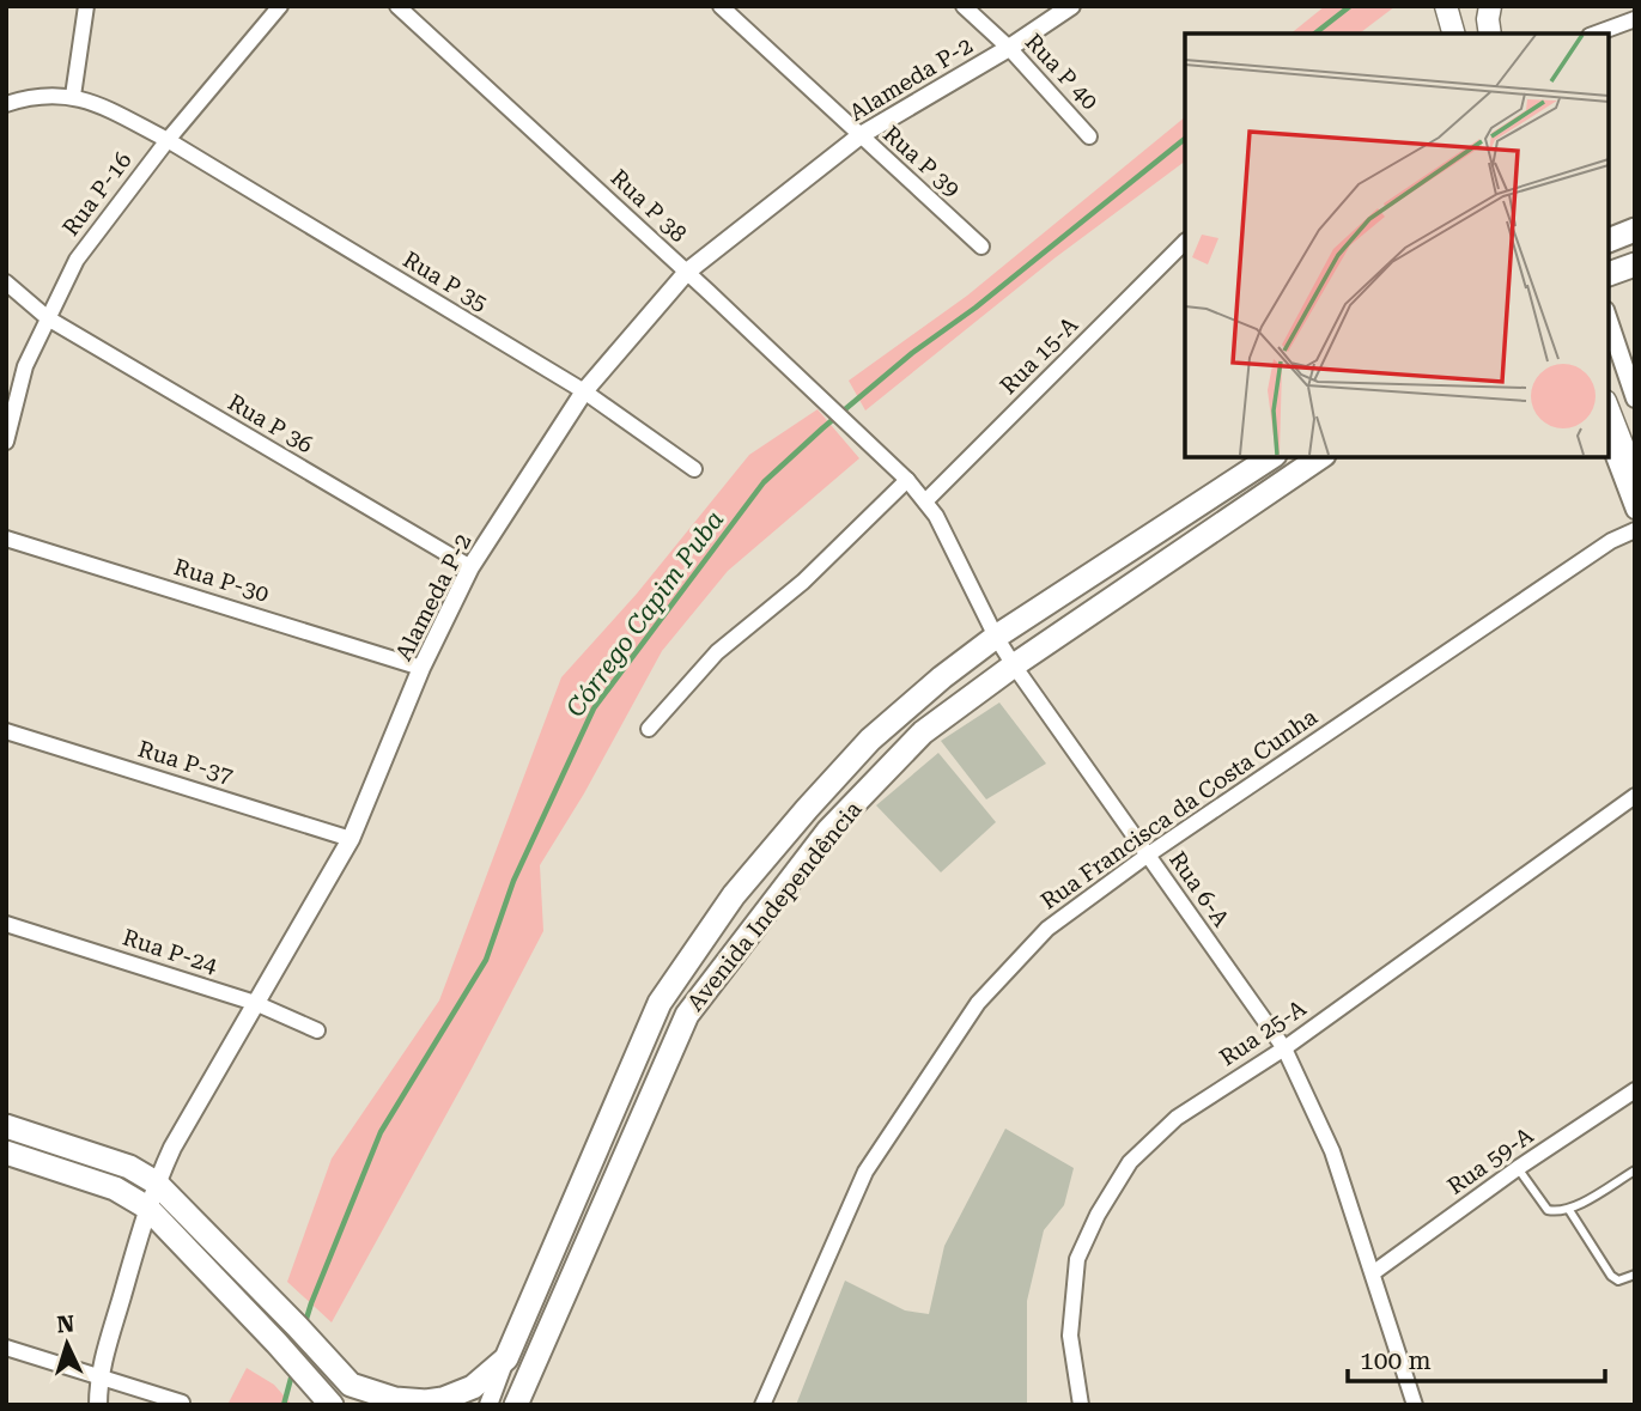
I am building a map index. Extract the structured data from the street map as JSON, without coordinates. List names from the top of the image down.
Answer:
{
  "streets": {
    "main road": ["Avenida Independência"],
    "street": [
      "Rua P 40",
      "Alameda P-2",
      "Rua P 39",
      "Rua P-16",
      "Rua P 38",
      "Rua P 35",
      "Rua 15-A",
      "Rua P 36",
      "Rua P-30",
      "Rua P-37",
      "Rua Francisca da Costa Cunha",
      "Rua 6-A",
      "Rua P-24",
      "Rua 25-A",
      "Rua 59-A"
    ]
  },
  "crossings": [
    ["Rua P 40", "Alameda P-2"],
    ["Alameda P-2", "Rua P 39"],
    ["Alameda P-2", "Rua P 38"],
    ["Alameda P-2", "Rua P 35"],
    ["Alameda P-2", "Rua P 36"],
    ["Alameda P-2", "Rua P-30"],
    ["Alameda P-2", "Rua P-37"],
    ["Alameda P-2", "Rua P-24"],
    ["Rua P-16", "Rua P 35"],
    ["Rua P-16", "Rua P 36"],
    ["Rua P 38", "Rua 6-A"],
    ["Rua 15-A", "Rua 6-A"],
    ["Rua Francisca da Costa Cunha", "Rua 6-A"],
    ["Rua 6-A", "Avenida Independência"],
    ["Rua 6-A", "Rua 25-A"],
    ["Rua 6-A", "Rua 59-A"]
  ],
  "water": ["Córrego Capim Puba"],
  "scale_bar": "100 m",
  "north": "top"
}
